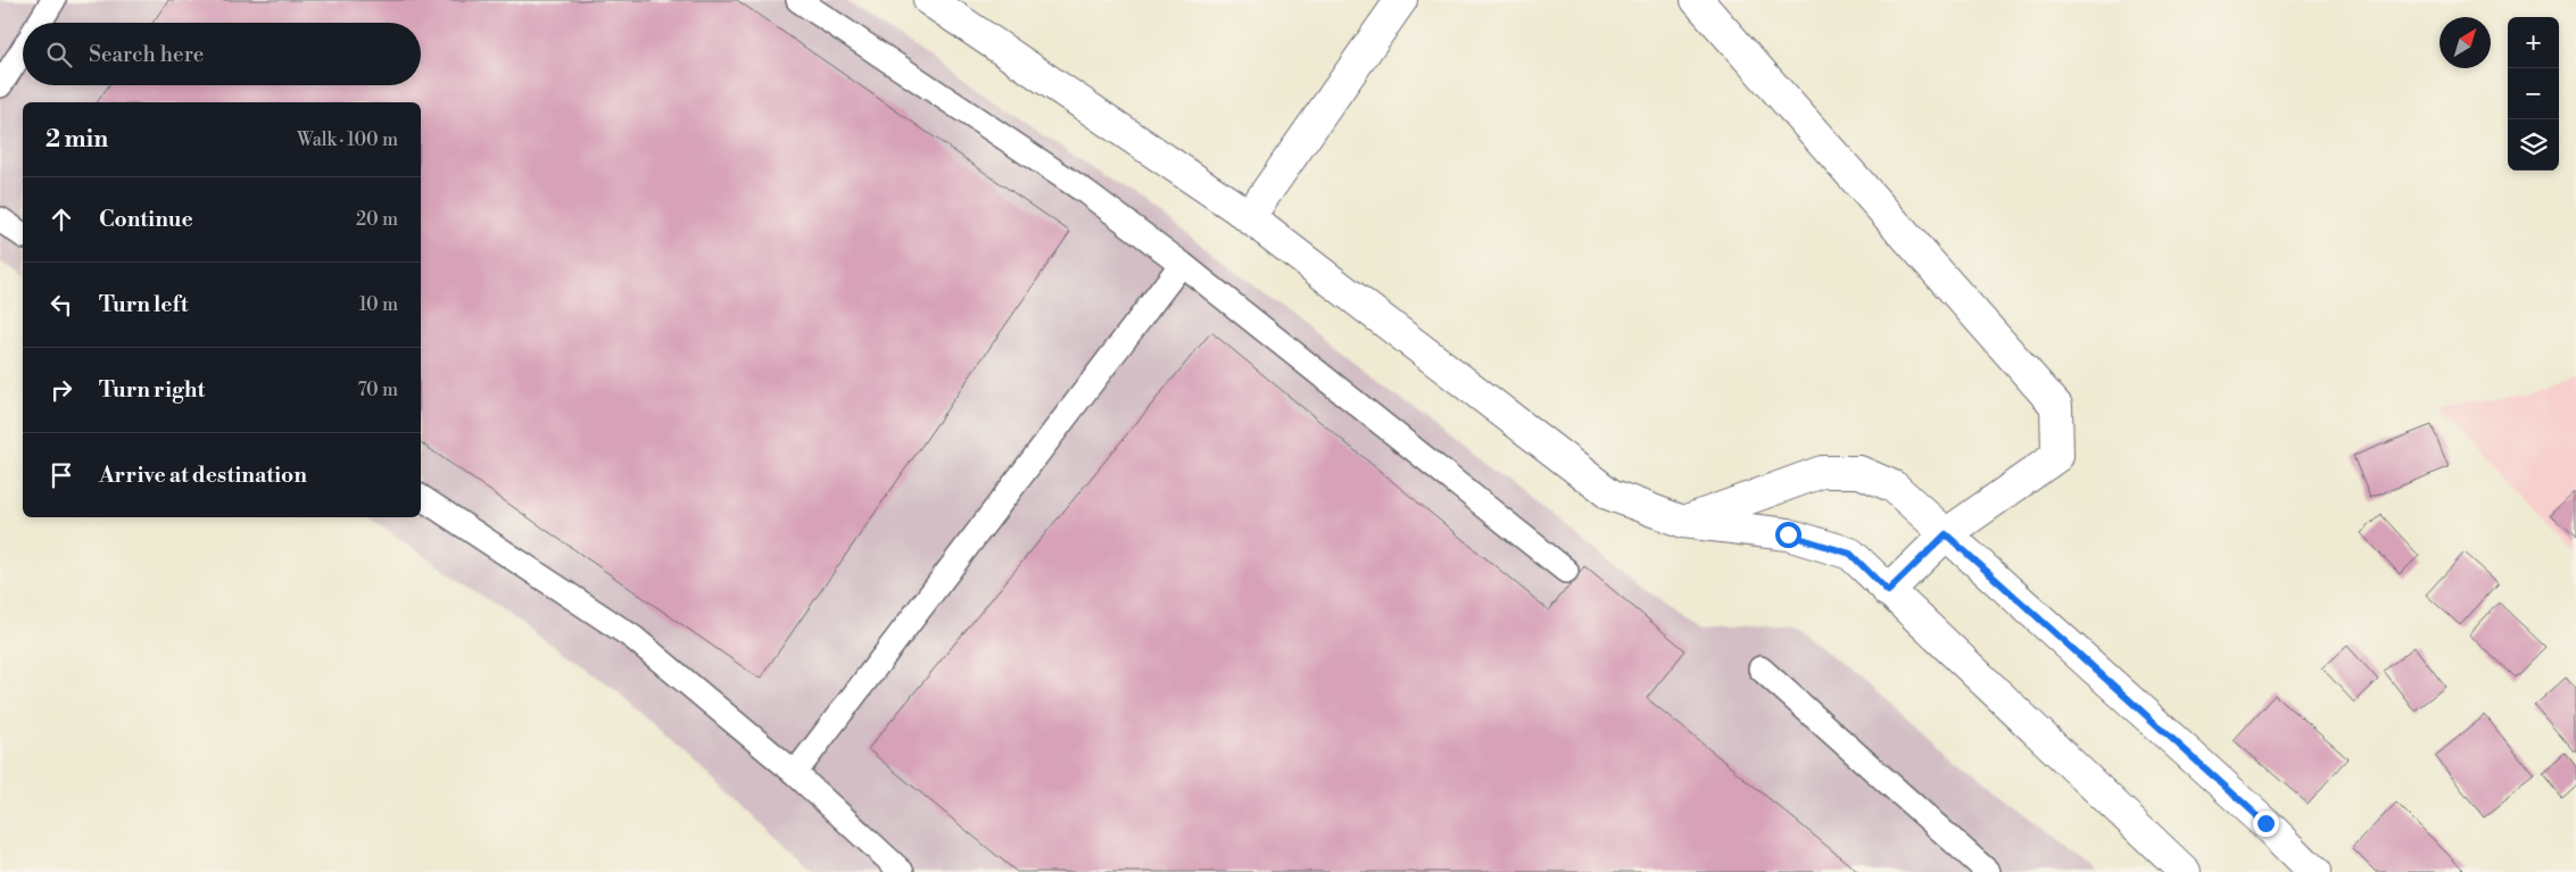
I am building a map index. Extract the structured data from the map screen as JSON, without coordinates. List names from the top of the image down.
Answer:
{
  "north": "top right",
  "page": {
    "map_buttons": ["+", "−"],
    "search": "Search here",
    "heading": ["2 min", "Walk · 100 m"],
    "list": [
      ["Continue", "20 m"],
      ["Turn left", "10 m"],
      ["Turn right", "70 m"],
      "Arrive at destination"
    ]
  }
}
